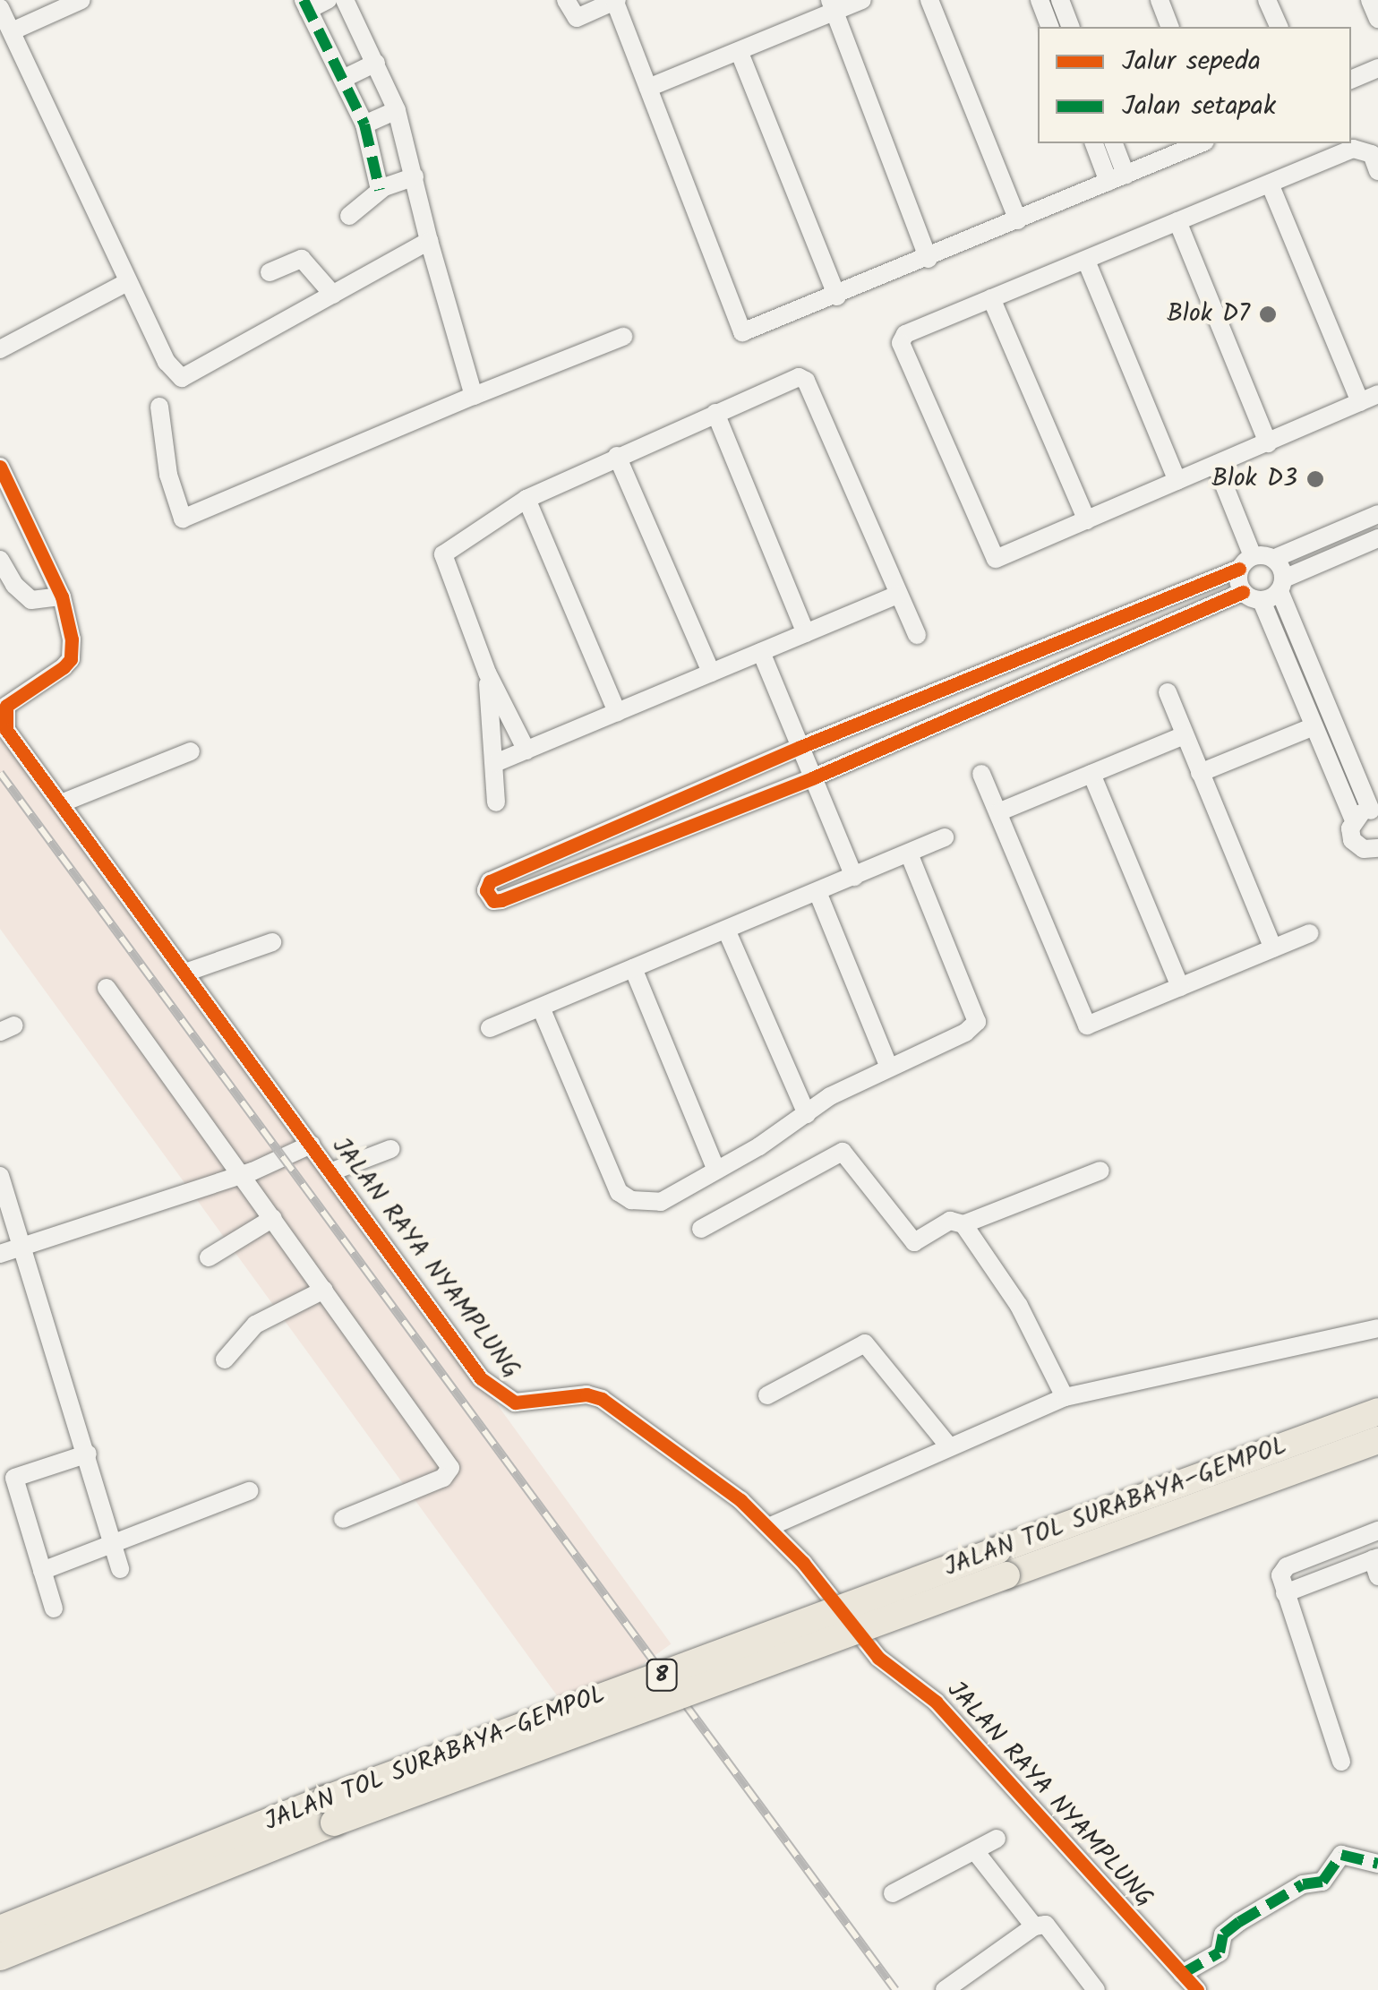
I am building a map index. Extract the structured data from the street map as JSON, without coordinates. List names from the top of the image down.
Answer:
{
  "streets": {
    "highway": ["JALAN TOL SURABAYA–GEMPOL", "8"],
    "street": ["JALAN RAYA NYAMPLUNG"]
  },
  "places": ["Blok D7", "Blok D3"],
  "legend": ["Jalur sepeda", "Jalan setapak"]
}
